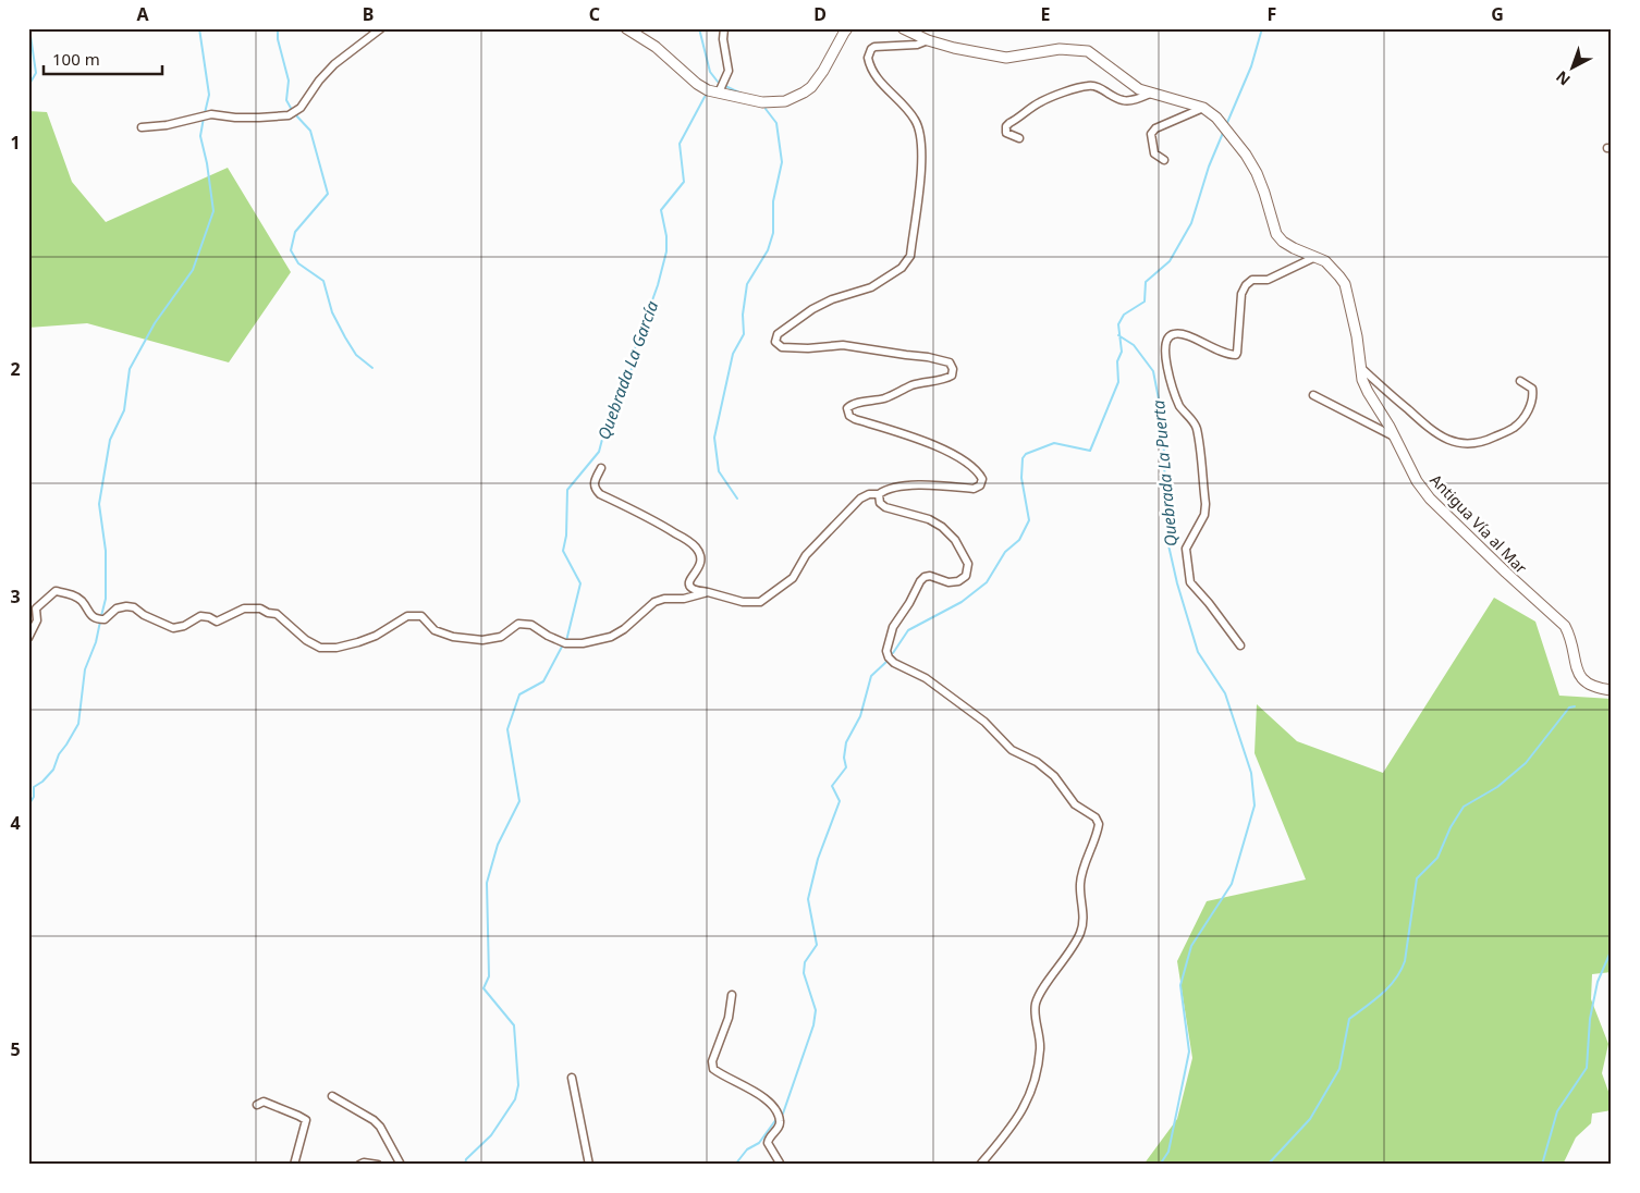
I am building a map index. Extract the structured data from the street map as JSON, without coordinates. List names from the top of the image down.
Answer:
{
  "streets": {
    "main road": ["Antigua Vía al Mar"]
  },
  "water": ["Quebrada La García", "Quebrada La Puerta"],
  "scale_bar": "100 m",
  "north": "bottom left",
  "grid": {
    "columns": [
      "A",
      "B",
      "C",
      "D",
      "E",
      "F",
      "G"
    ],
    "rows": [
      "1",
      "2",
      "3",
      "4",
      "5"
    ]
  }
}
